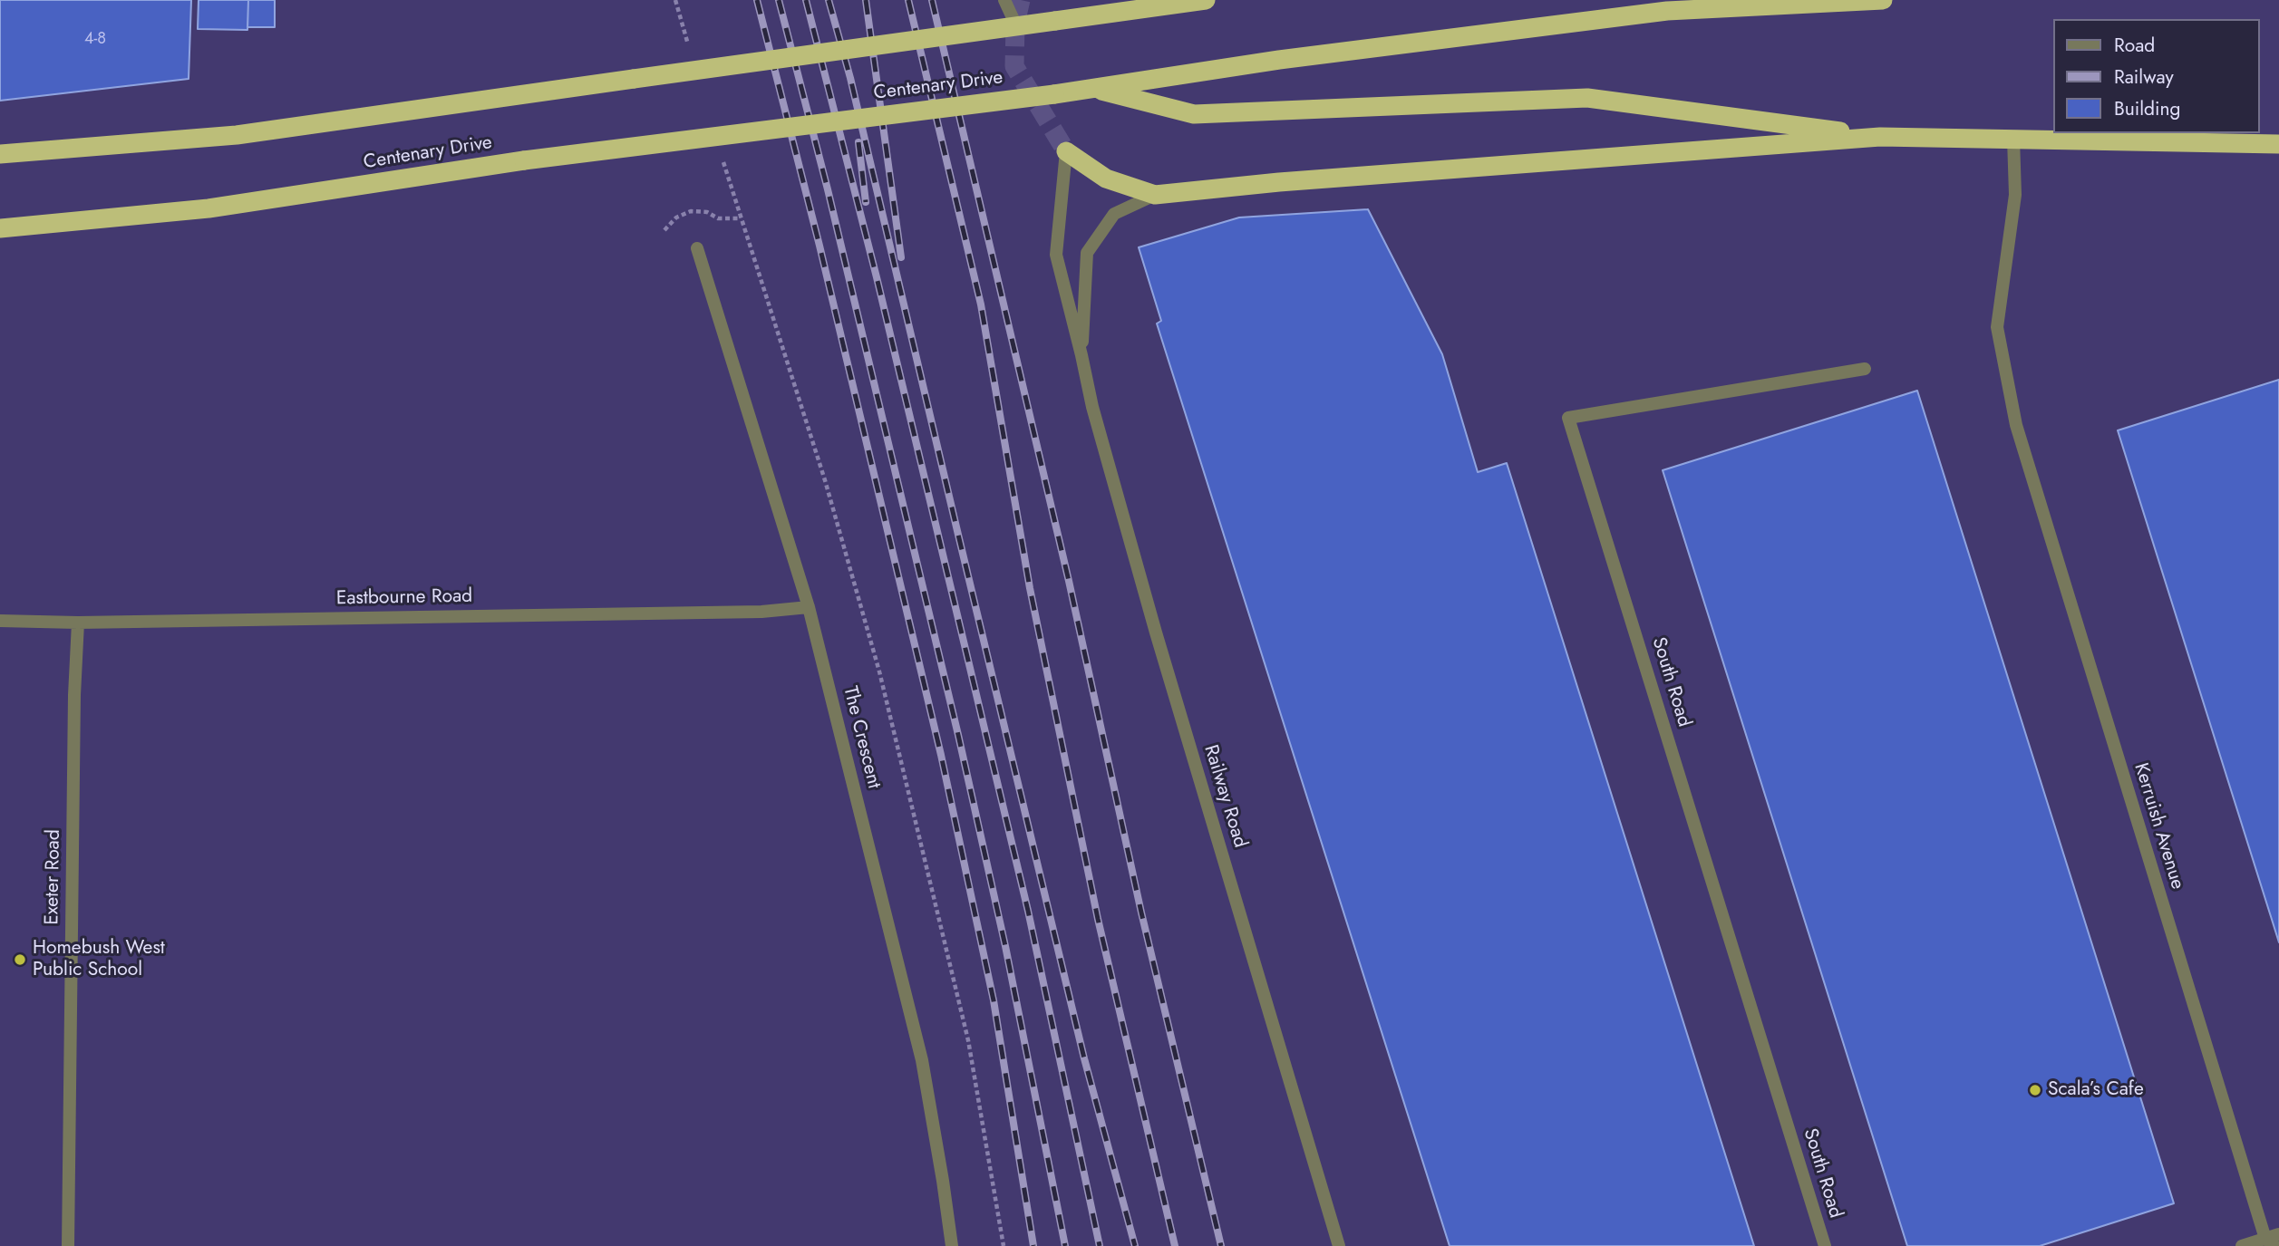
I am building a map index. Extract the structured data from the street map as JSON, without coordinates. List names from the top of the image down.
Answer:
{
  "streets": {
    "highway": ["Centenary Drive"],
    "street": [
      "Eastbourne Road",
      "South Road",
      "The Crescent",
      "Railway Road",
      "Kerruish Avenue",
      "Exeter Road"
    ]
  },
  "crossings": [
    ["Eastbourne Road", "The Crescent"],
    ["Eastbourne Road", "Exeter Road"]
  ],
  "places": ["Homebush West Public School", "Scala’s Cafe"],
  "house_numbers": ["4-8"],
  "legend": ["Road", "Railway", "Building"]
}
